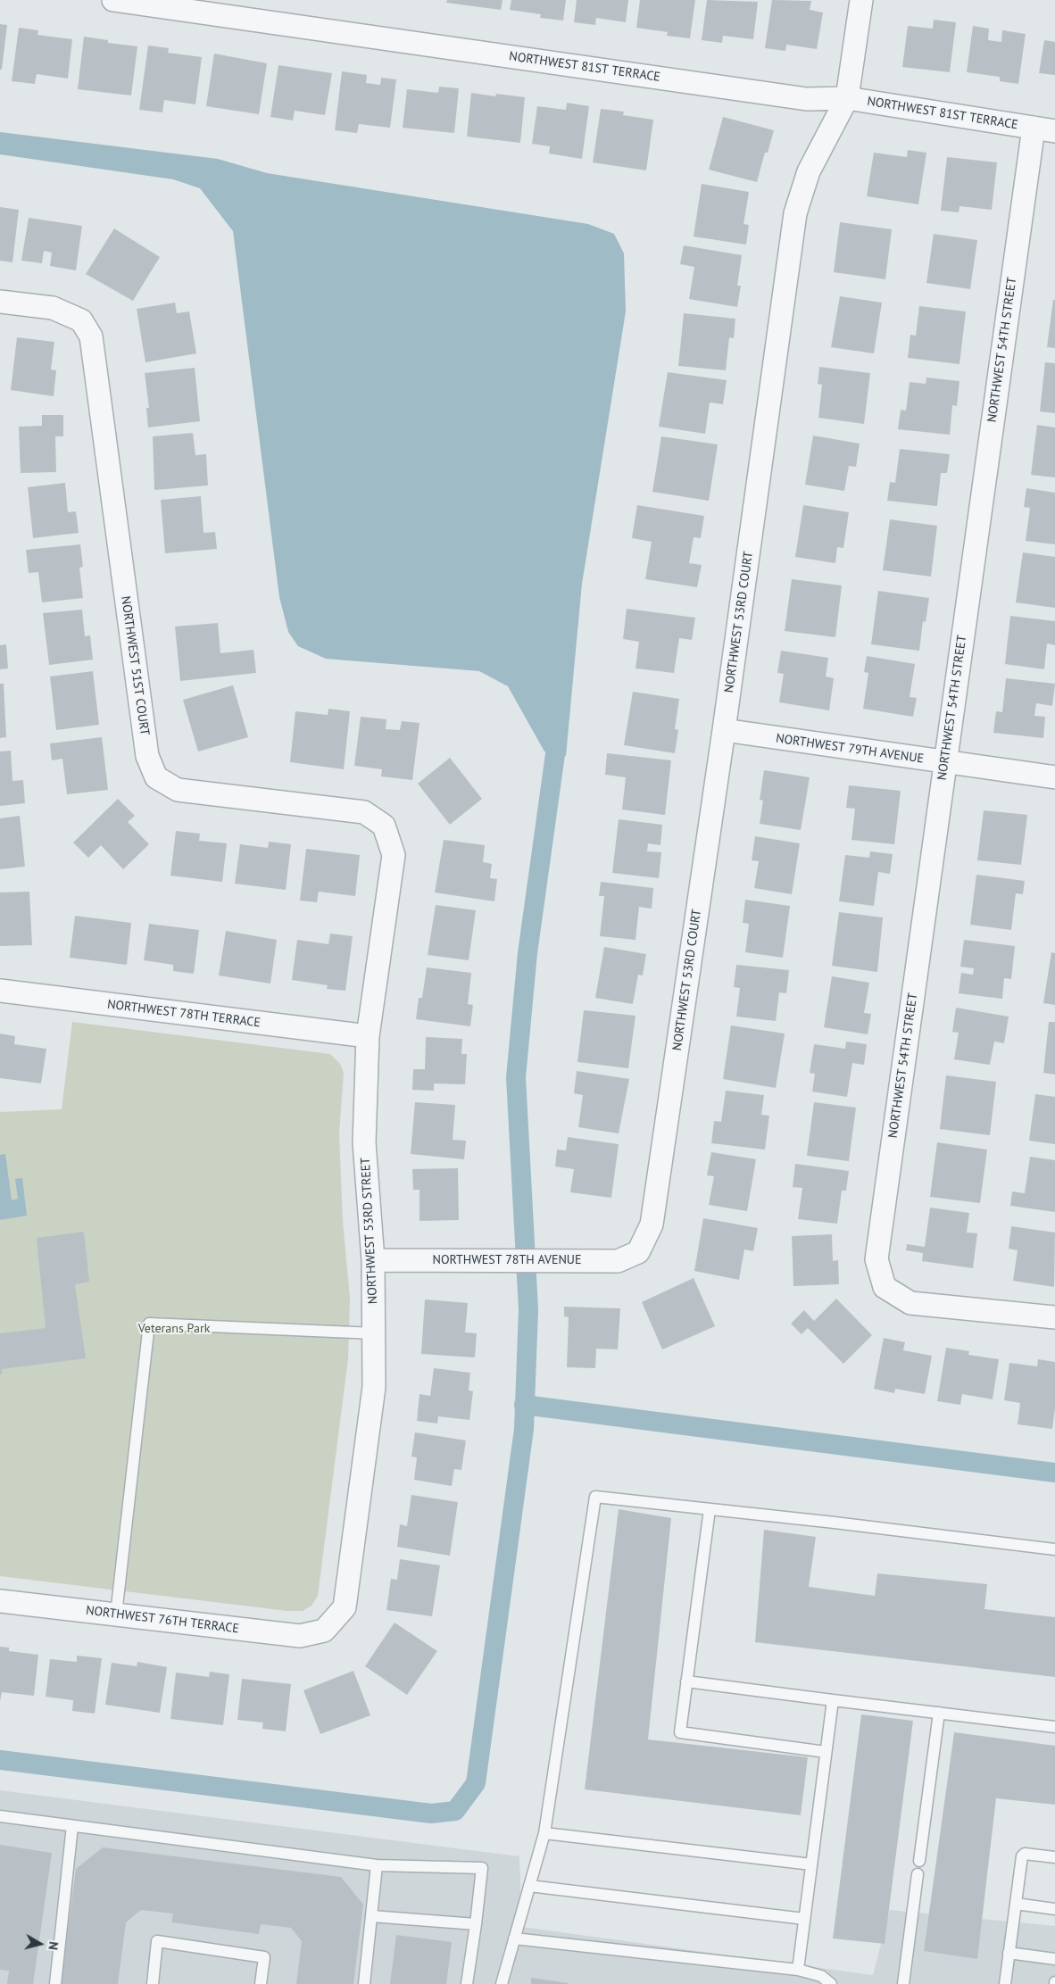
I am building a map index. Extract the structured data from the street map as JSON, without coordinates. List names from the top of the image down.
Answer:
{
  "streets": {
    "street": [
      "NORTHWEST 81ST TERRACE",
      "NORTHWEST 54TH STREET",
      "NORTHWEST 53RD COURT",
      "NORTHWEST 51ST COURT",
      "NORTHWEST 79TH AVENUE",
      "NORTHWEST 78TH TERRACE",
      "NORTHWEST 53RD STREET",
      "NORTHWEST 78TH AVENUE",
      "NORTHWEST 76TH TERRACE"
    ]
  },
  "crossings": [
    ["NORTHWEST 81ST TERRACE", "NORTHWEST 54TH STREET"],
    ["NORTHWEST 81ST TERRACE", "NORTHWEST 53RD COURT"],
    ["NORTHWEST 54TH STREET", "NORTHWEST 79TH AVENUE"],
    ["NORTHWEST 53RD COURT", "NORTHWEST 79TH AVENUE"],
    ["NORTHWEST 53RD COURT", "NORTHWEST 78TH AVENUE"],
    ["NORTHWEST 51ST COURT", "NORTHWEST 53RD STREET"],
    ["NORTHWEST 78TH TERRACE", "NORTHWEST 53RD STREET"],
    ["NORTHWEST 53RD STREET", "NORTHWEST 78TH AVENUE"],
    ["NORTHWEST 53RD STREET", "NORTHWEST 76TH TERRACE"]
  ],
  "parks": ["Veterans Park"],
  "north": "right"
}
